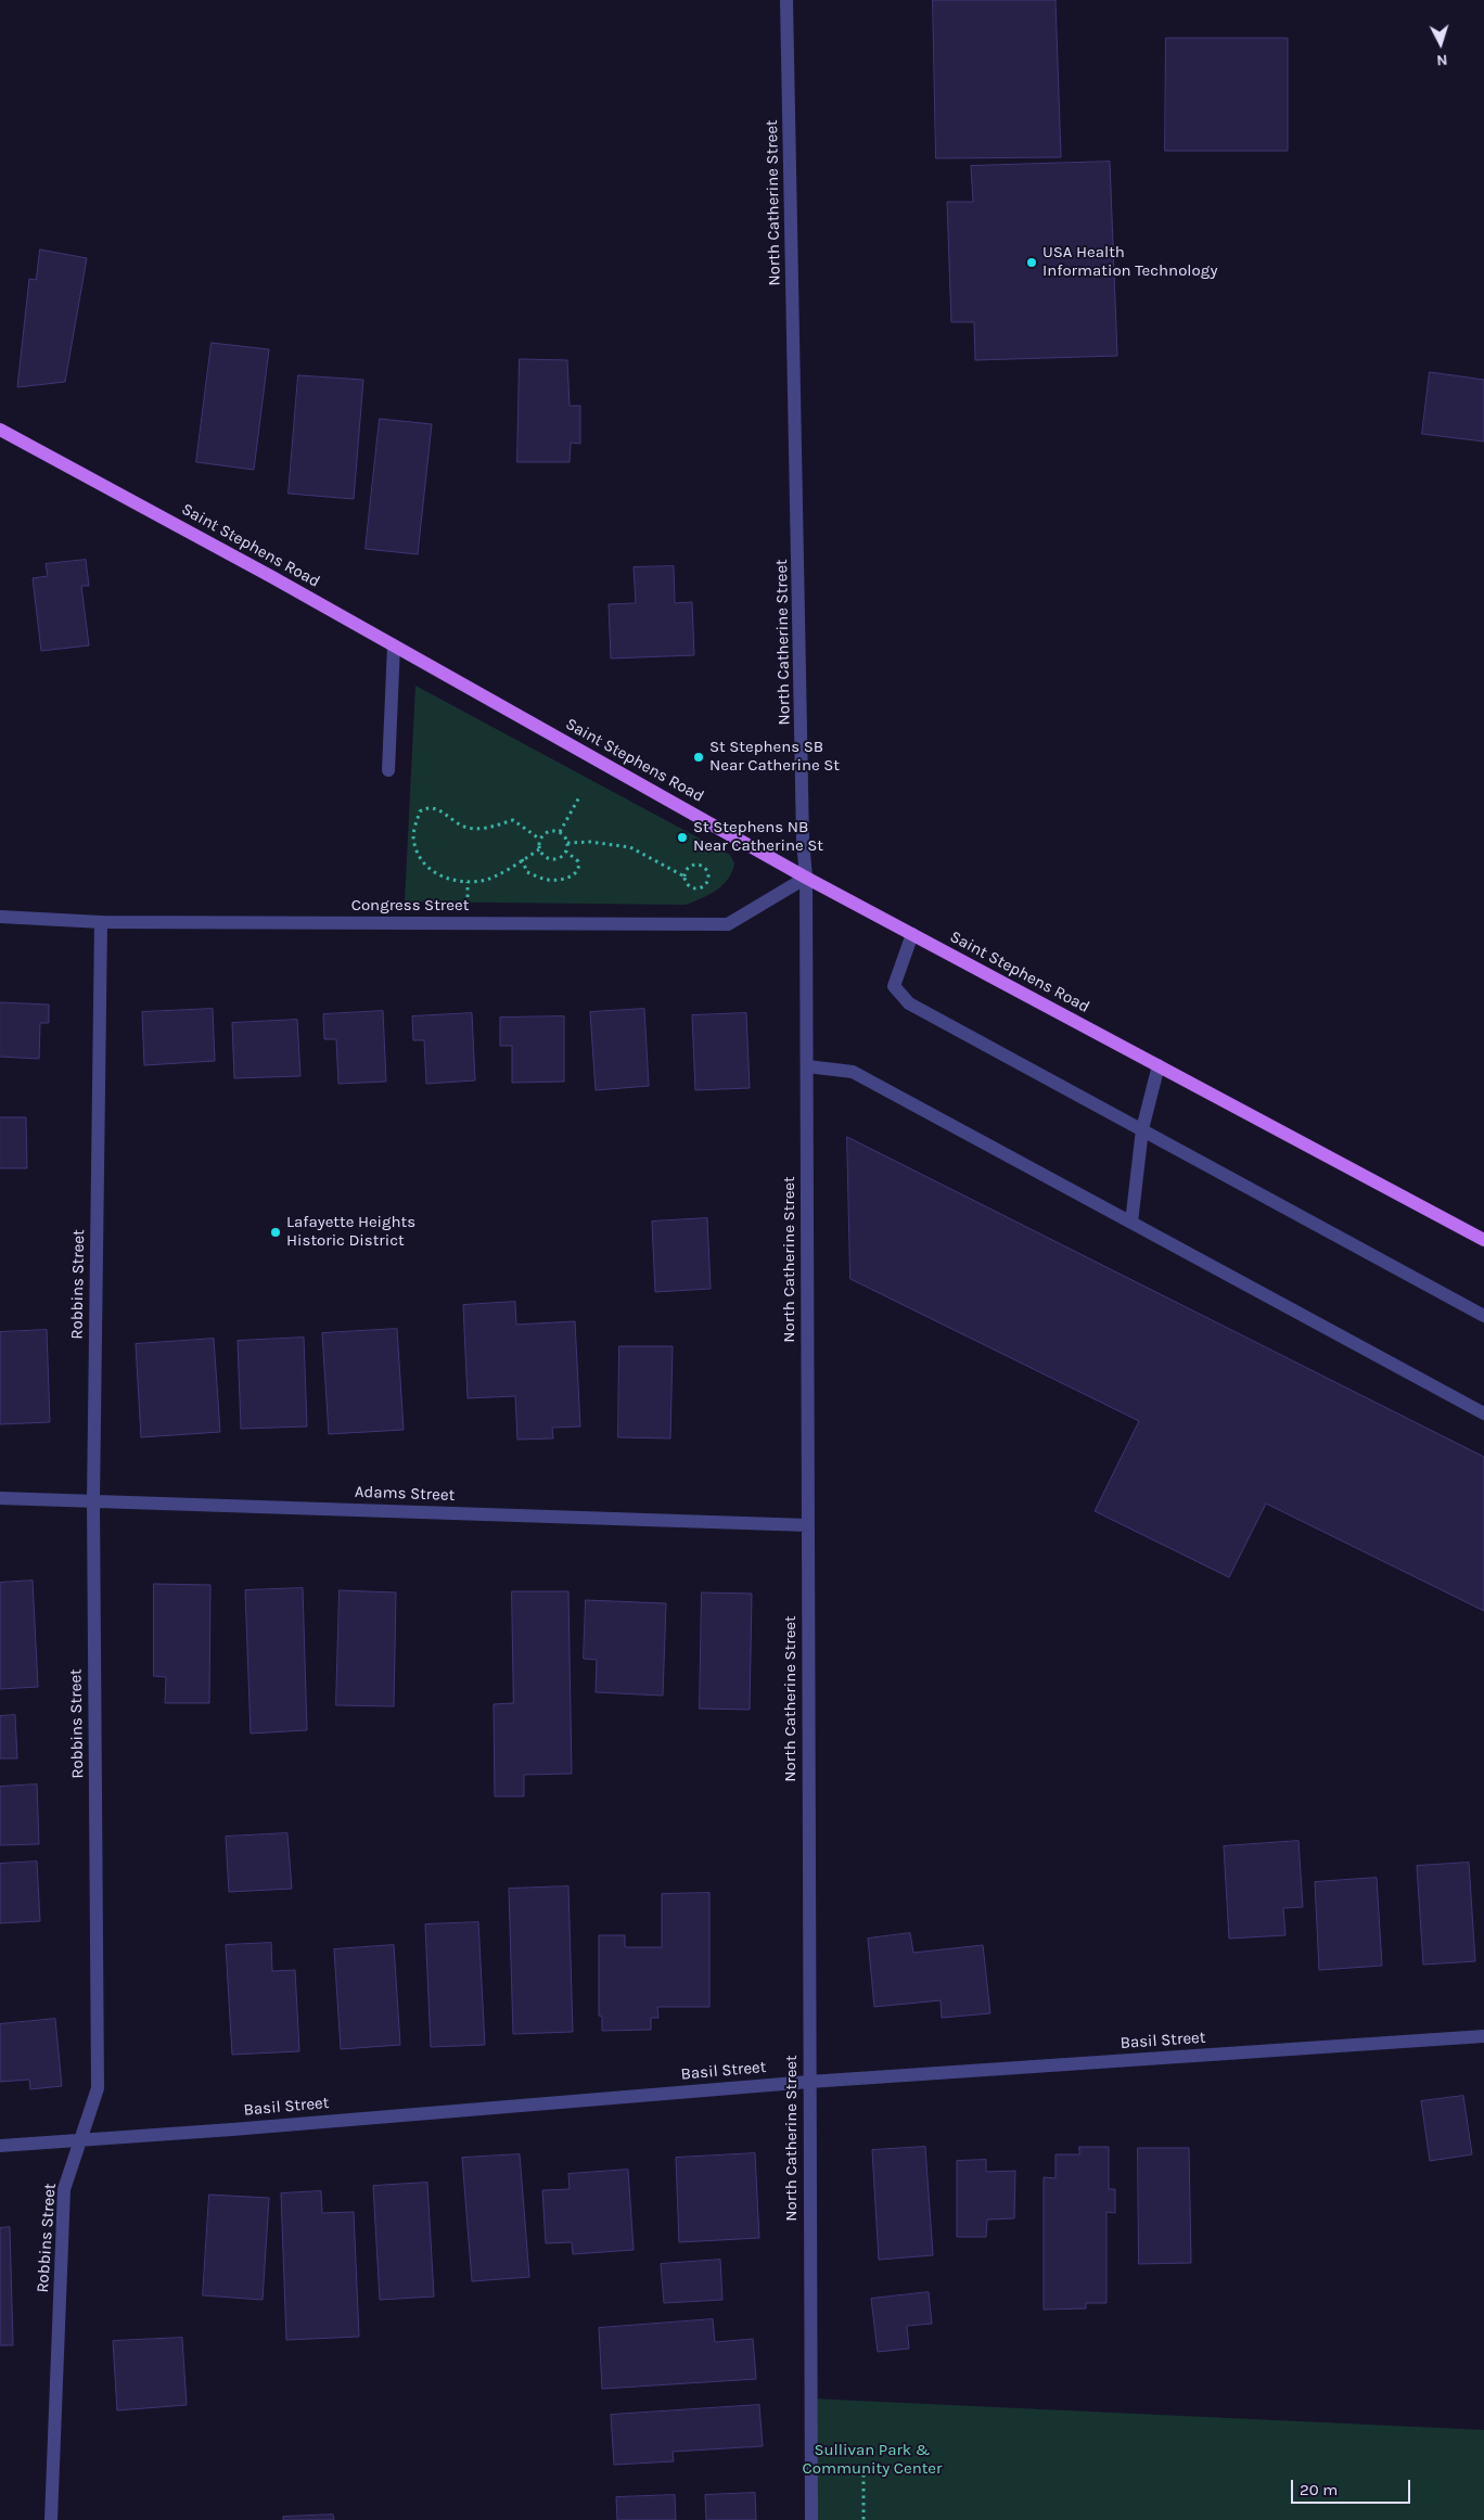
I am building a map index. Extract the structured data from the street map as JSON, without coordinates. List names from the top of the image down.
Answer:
{
  "streets": {
    "main road": ["Saint Stephens Road"],
    "street": [
      "North Catherine Street",
      "Congress Street",
      "Robbins Street",
      "Adams Street",
      "Basil Street"
    ]
  },
  "crossings": [
    ["North Catherine Street", "Saint Stephens Road"],
    ["North Catherine Street", "Congress Street"],
    ["North Catherine Street", "Adams Street"],
    ["North Catherine Street", "Basil Street"],
    ["Saint Stephens Road", "Congress Street"],
    ["Congress Street", "Robbins Street"],
    ["Robbins Street", "Adams Street"],
    ["Robbins Street", "Basil Street"]
  ],
  "parks": ["Sullivan Park & Community Center"],
  "places": [
    "USA Health Information Technology",
    "St Stephens SB Near Catherine St",
    "St Stephens NB Near Catherine St",
    "Lafayette Heights Historic District"
  ],
  "scale_bar": "20 m",
  "north": "bottom"
}
